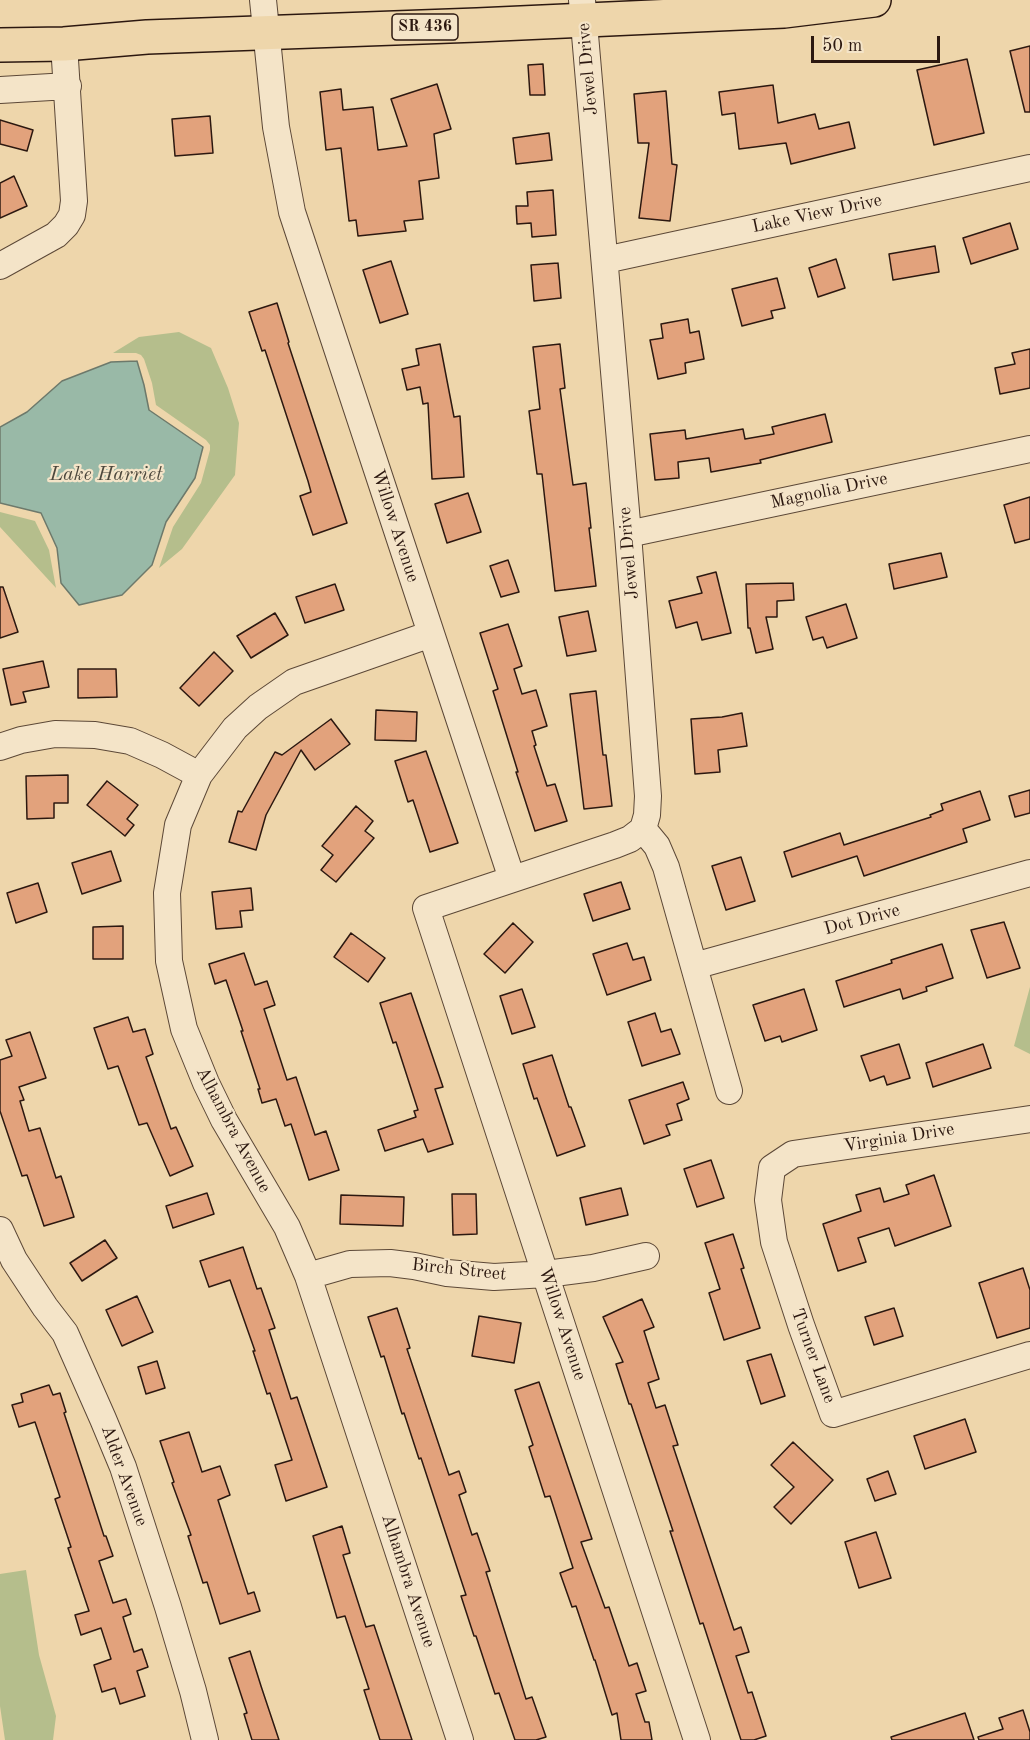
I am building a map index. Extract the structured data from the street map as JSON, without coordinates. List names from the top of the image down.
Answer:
{
  "streets": {
    "main road": ["SR 436"],
    "street": [
      "Jewel Drive",
      "Lake View Drive",
      "Magnolia Drive",
      "Willow Avenue",
      "Dot Drive",
      "Alhambra Avenue",
      "Virginia Drive",
      "Birch Street",
      "Turner Lane",
      "Alder Avenue"
    ]
  },
  "crossings": [
    ["SR 436", "Jewel Drive"],
    ["SR 436", "Willow Avenue"],
    ["Jewel Drive", "Lake View Drive"],
    ["Jewel Drive", "Magnolia Drive"],
    ["Willow Avenue", "Alhambra Avenue"],
    ["Willow Avenue", "Birch Street"],
    ["Alhambra Avenue", "Birch Street"],
    ["Virginia Drive", "Turner Lane"]
  ],
  "water": ["Lake Harriet"],
  "scale_bar": "50 m"
}
